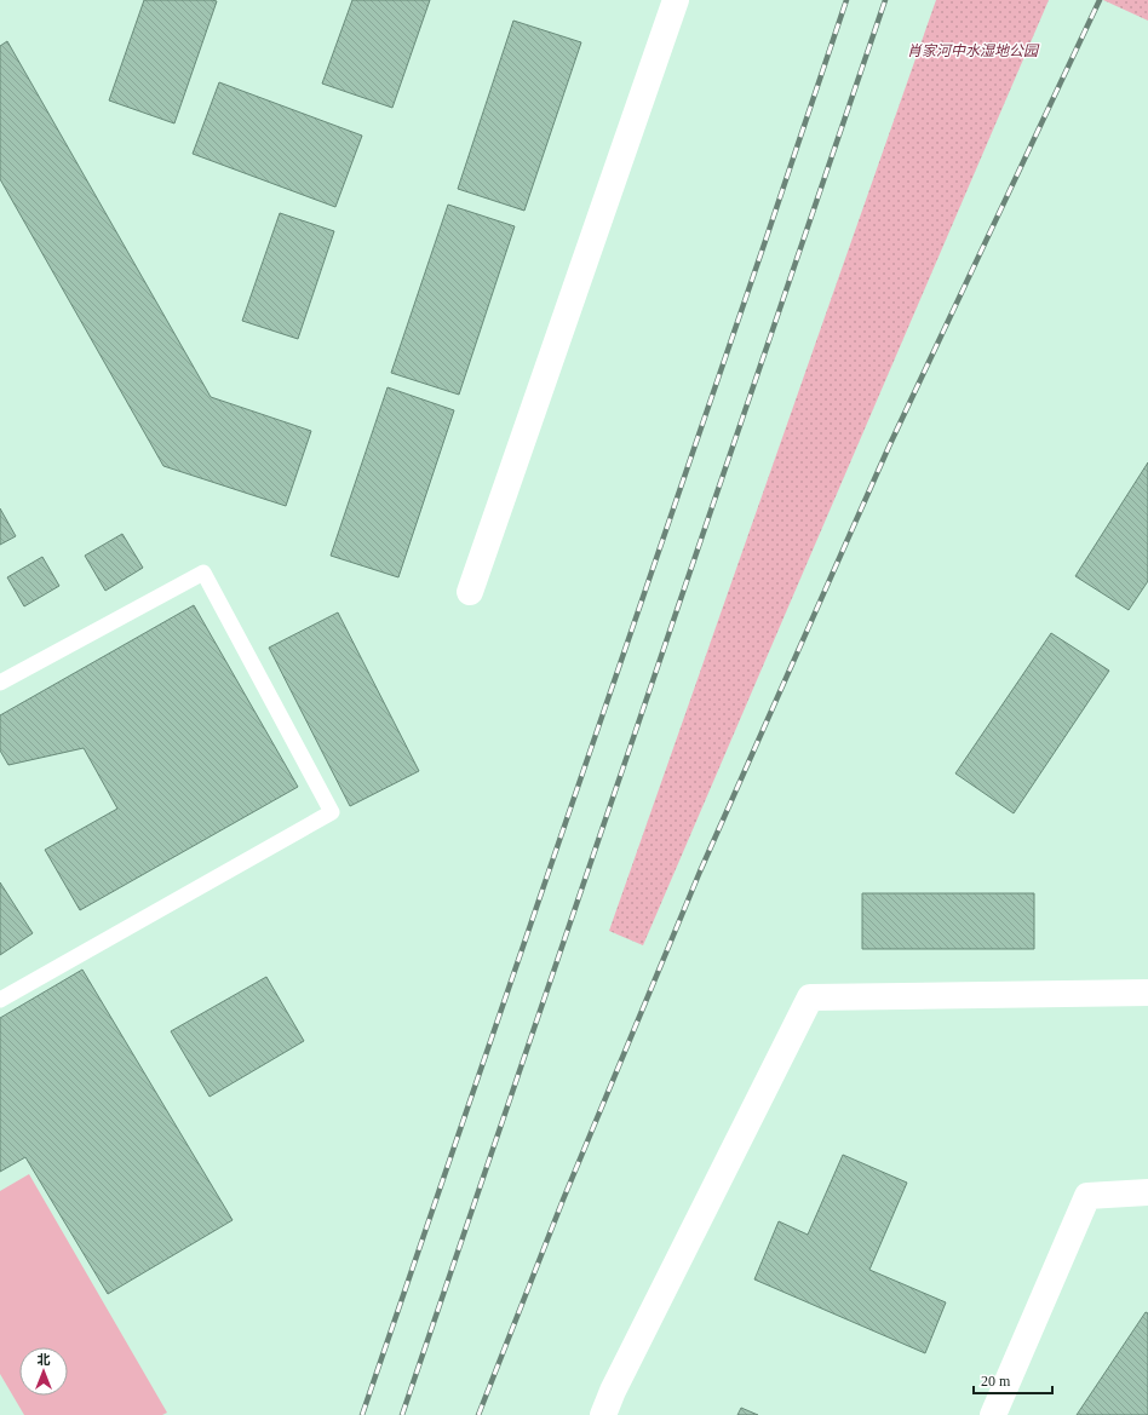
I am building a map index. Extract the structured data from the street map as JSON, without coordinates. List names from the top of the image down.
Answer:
{
  "parks": ["肖家河中水湿地公园"],
  "scale_bar": "20 m",
  "north": "top"
}
